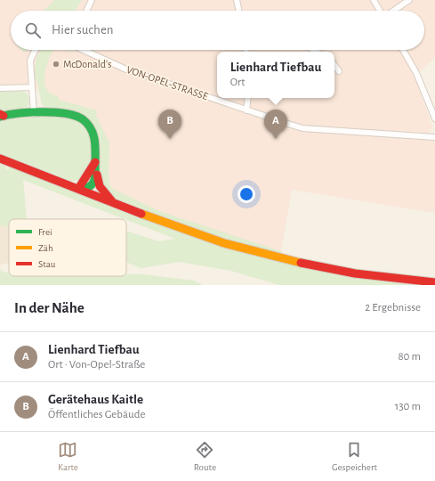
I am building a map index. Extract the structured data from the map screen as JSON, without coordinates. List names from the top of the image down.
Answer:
{
  "streets": {
    "street": ["VON-OPEL-STRASSE"]
  },
  "places": ["McDonald's"],
  "legend": ["Frei", "Zäh", "Stau"],
  "page": {
    "search": "Hier suchen",
    "popup": ["Lienhard Tiefbau", "Ort"],
    "pins": ["A", "B"],
    "heading": ["In der Nähe", "2 Ergebnisse"],
    "list": [
      {
        "mark": "A",
        "name": "Lienhard Tiefbau",
        "note": "Ort · Von-Opel-Straße",
        "value": "80 m"
      },
      {
        "mark": "B",
        "name": "Gerätehaus Kaitle",
        "note": "Öffentliches Gebäude",
        "value": "130 m"
      }
    ],
    "nav": ["Karte", "Route", "Gespeichert"]
  }
}
